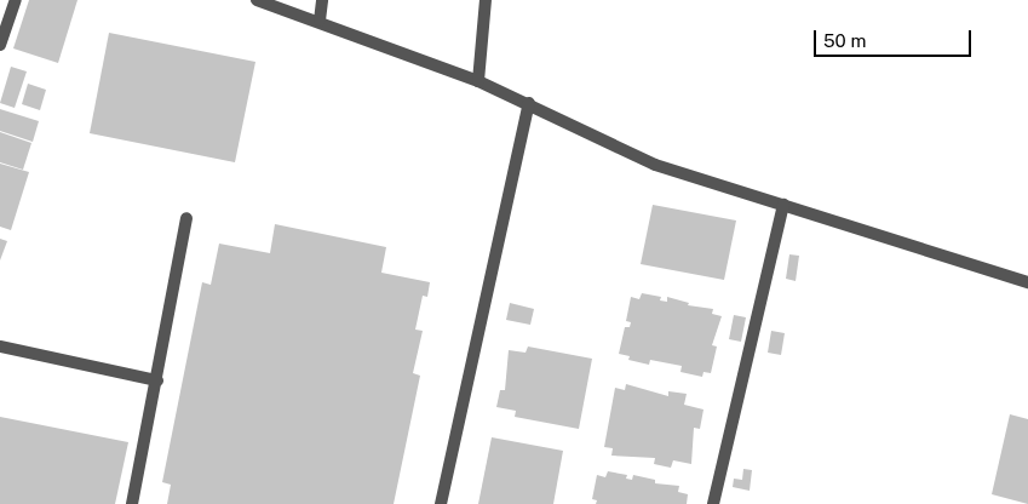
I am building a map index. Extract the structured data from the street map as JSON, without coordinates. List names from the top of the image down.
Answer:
{
  "scale_bar": "50 m"
}
